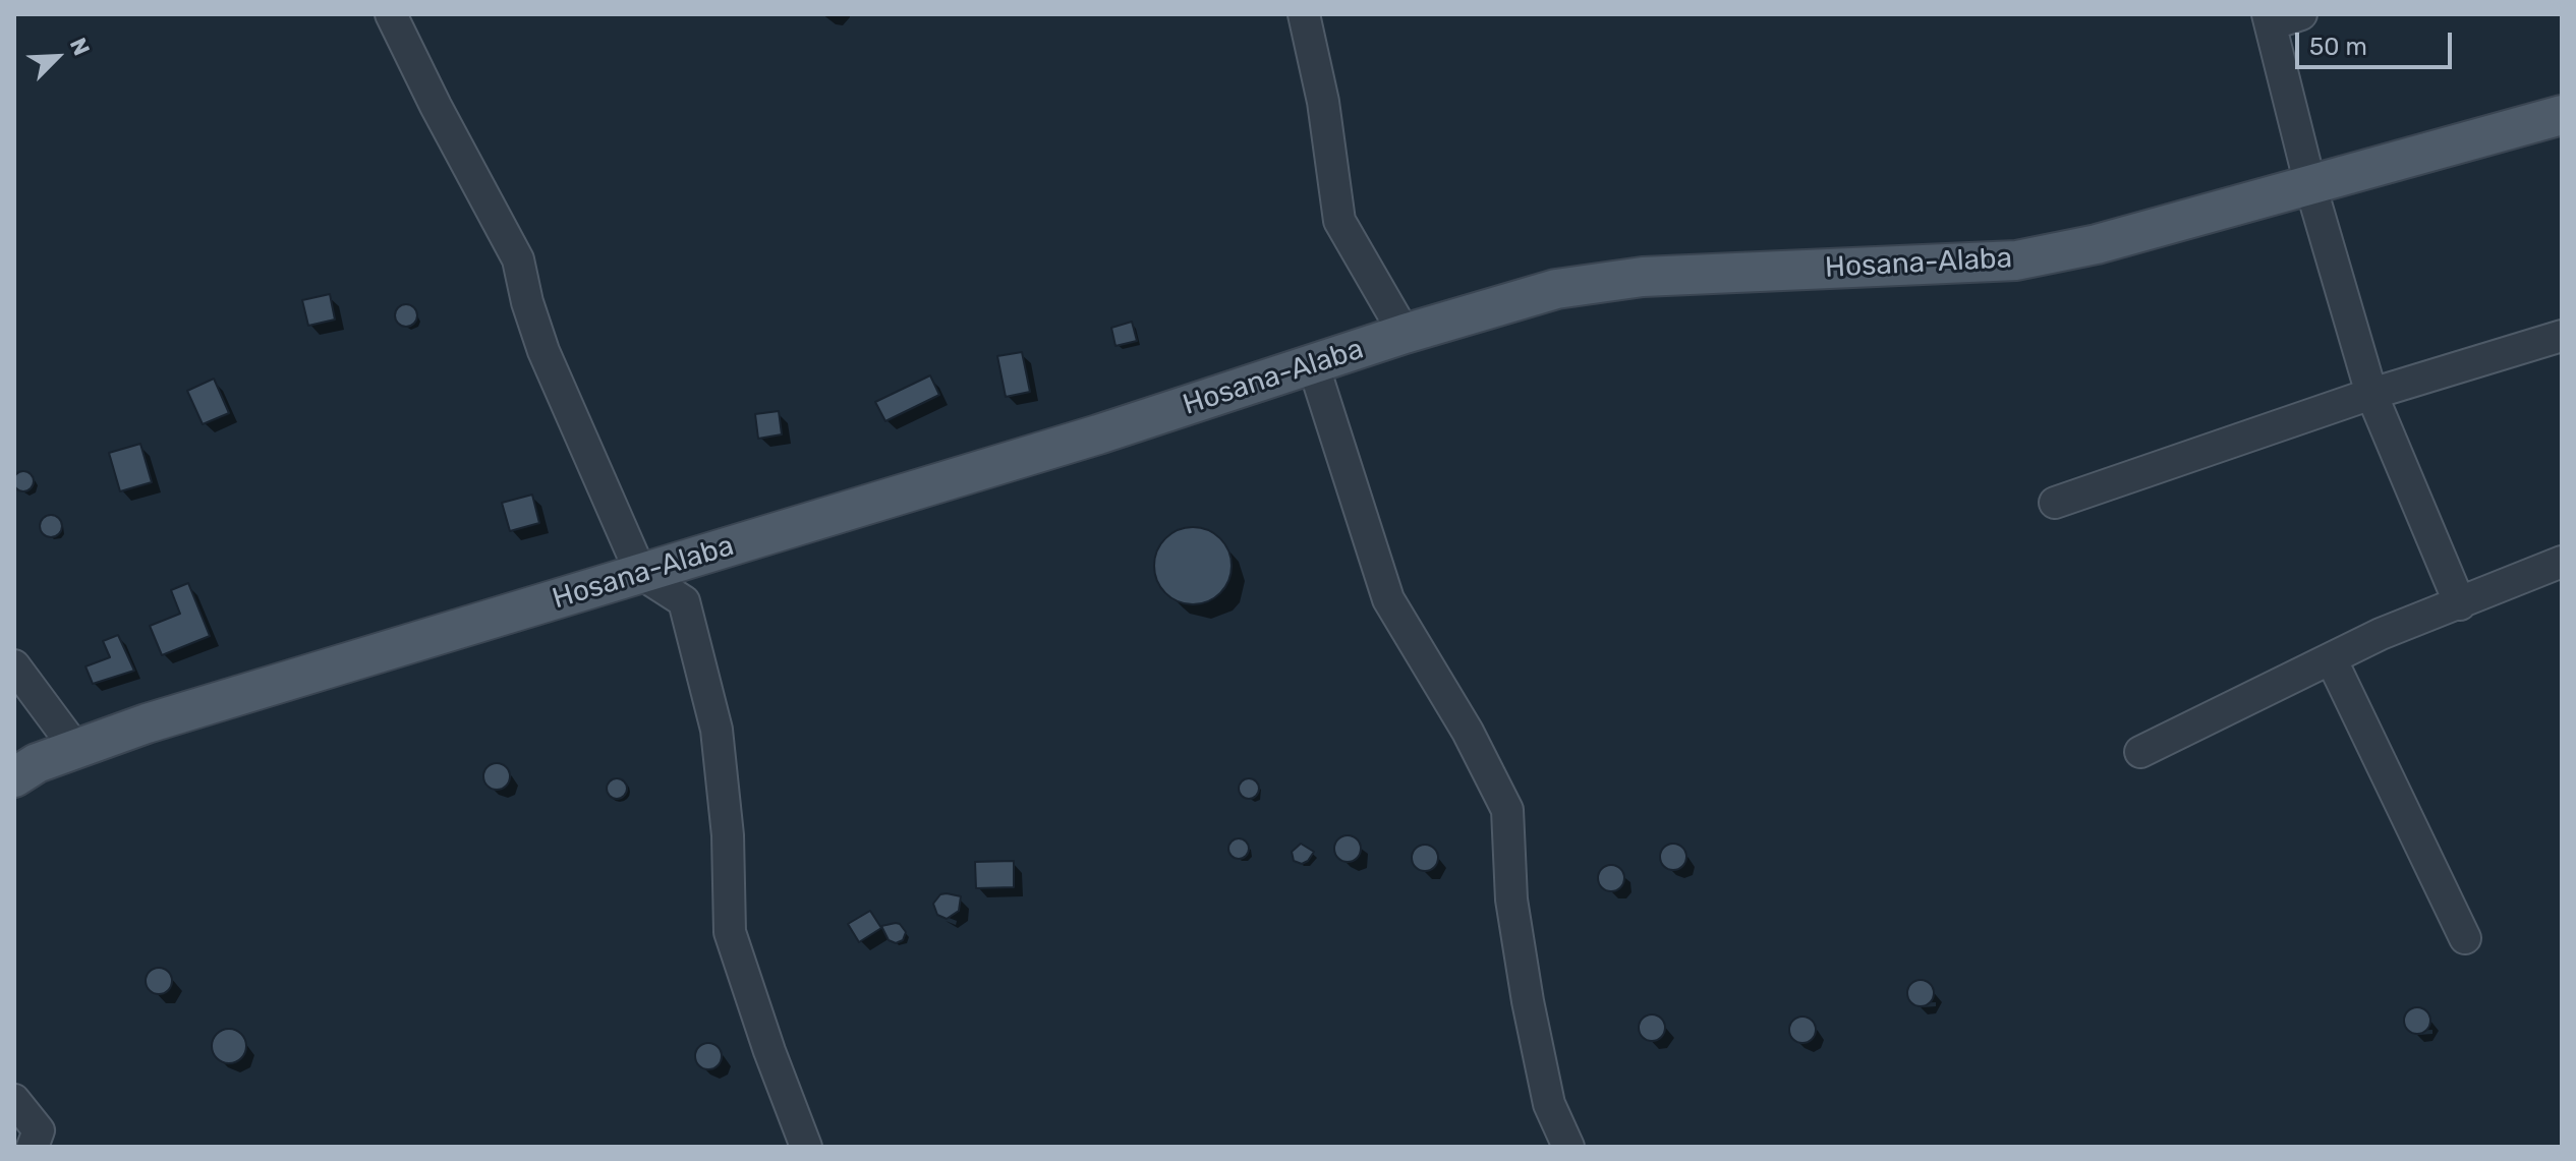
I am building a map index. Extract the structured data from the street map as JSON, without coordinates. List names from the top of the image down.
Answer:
{
  "streets": {
    "main road": ["Hosana-Alaba"]
  },
  "scale_bar": "50 m",
  "north": "top right"
}
